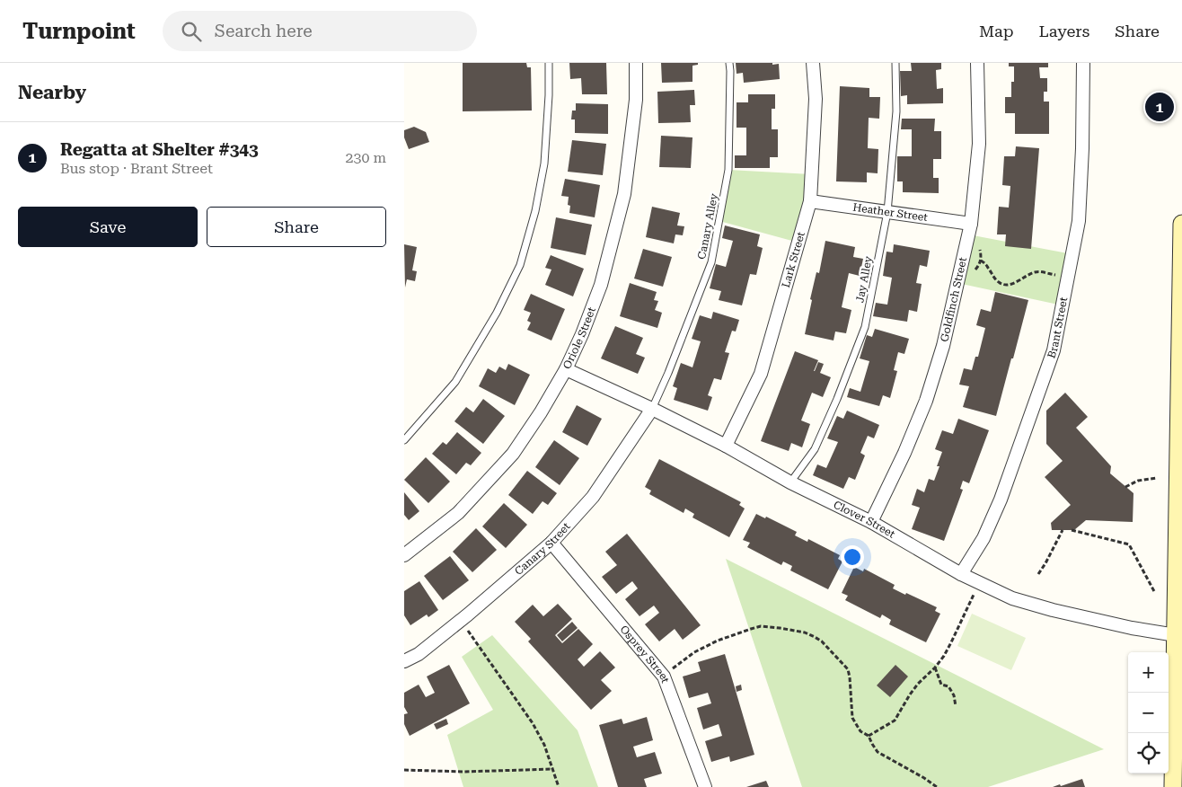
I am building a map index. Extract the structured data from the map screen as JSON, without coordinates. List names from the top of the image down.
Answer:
{
  "streets": {
    "street": [
      "Heather Street",
      "Lark Street",
      "Goldfinch Street",
      "Brant Street",
      "Oriole Street",
      "Clover Street",
      "Canary Street",
      "Osprey Street"
    ],
    "lane": ["Canary Alley", "Jay Alley"]
  },
  "crossings": [
    ["Heather Street", "Lark Street"],
    ["Heather Street", "Jay Alley"],
    ["Heather Street", "Goldfinch Street"],
    ["Canary Alley", "Clover Street"],
    ["Canary Alley", "Canary Street"],
    ["Lark Street", "Clover Street"],
    ["Jay Alley", "Clover Street"],
    ["Goldfinch Street", "Clover Street"],
    ["Brant Street", "Clover Street"],
    ["Oriole Street", "Clover Street"],
    ["Clover Street", "Canary Street"],
    ["Canary Street", "Osprey Street"]
  ],
  "page": {
    "header": "Turnpoint",
    "search": "Search here",
    "nav": ["Map", "Layers", "Share"],
    "heading": "Nearby",
    "pins": "1",
    "list": [
      {
        "mark": "1",
        "name": "Regatta at Shelter #343",
        "note": "Bus stop · Brant Street",
        "value": "230 m"
      }
    ],
    "buttons": ["Save", "Share"],
    "map_buttons": ["+", "−"]
  }
}
